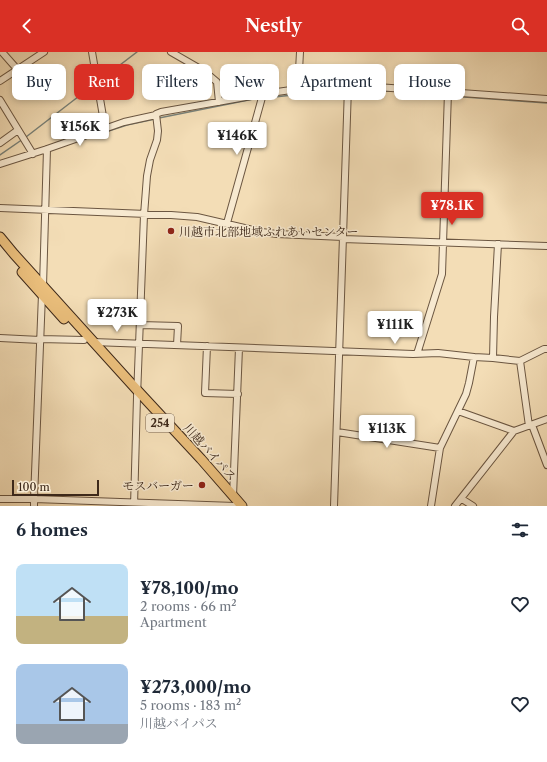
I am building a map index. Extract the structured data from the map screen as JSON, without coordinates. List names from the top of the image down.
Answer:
{
  "streets": {
    "highway": ["254", "川越バイパス"]
  },
  "places": ["川越市北部地域ふれあいセンター", "モスバーガー"],
  "scale_bar": "100 m",
  "page": {
    "header": "Nestly",
    "chip": [
      "Buy",
      "Rent",
      "Filters",
      "New",
      "Apartment",
      "House"
    ],
    "price": [
      "¥156K",
      "¥146K",
      "¥78.1K",
      "¥273K",
      "¥111K",
      "¥113K"
    ],
    "scale": "100 m",
    "heading": "6 homes",
    "list": [
      {
        "name": "¥78,100/mo",
        "note": "2 rooms · 66 m² · Apartment"
      },
      {
        "name": "¥273,000/mo",
        "note": "5 rooms · 183 m² · 川越バイパス"
      }
    ]
  }
}
